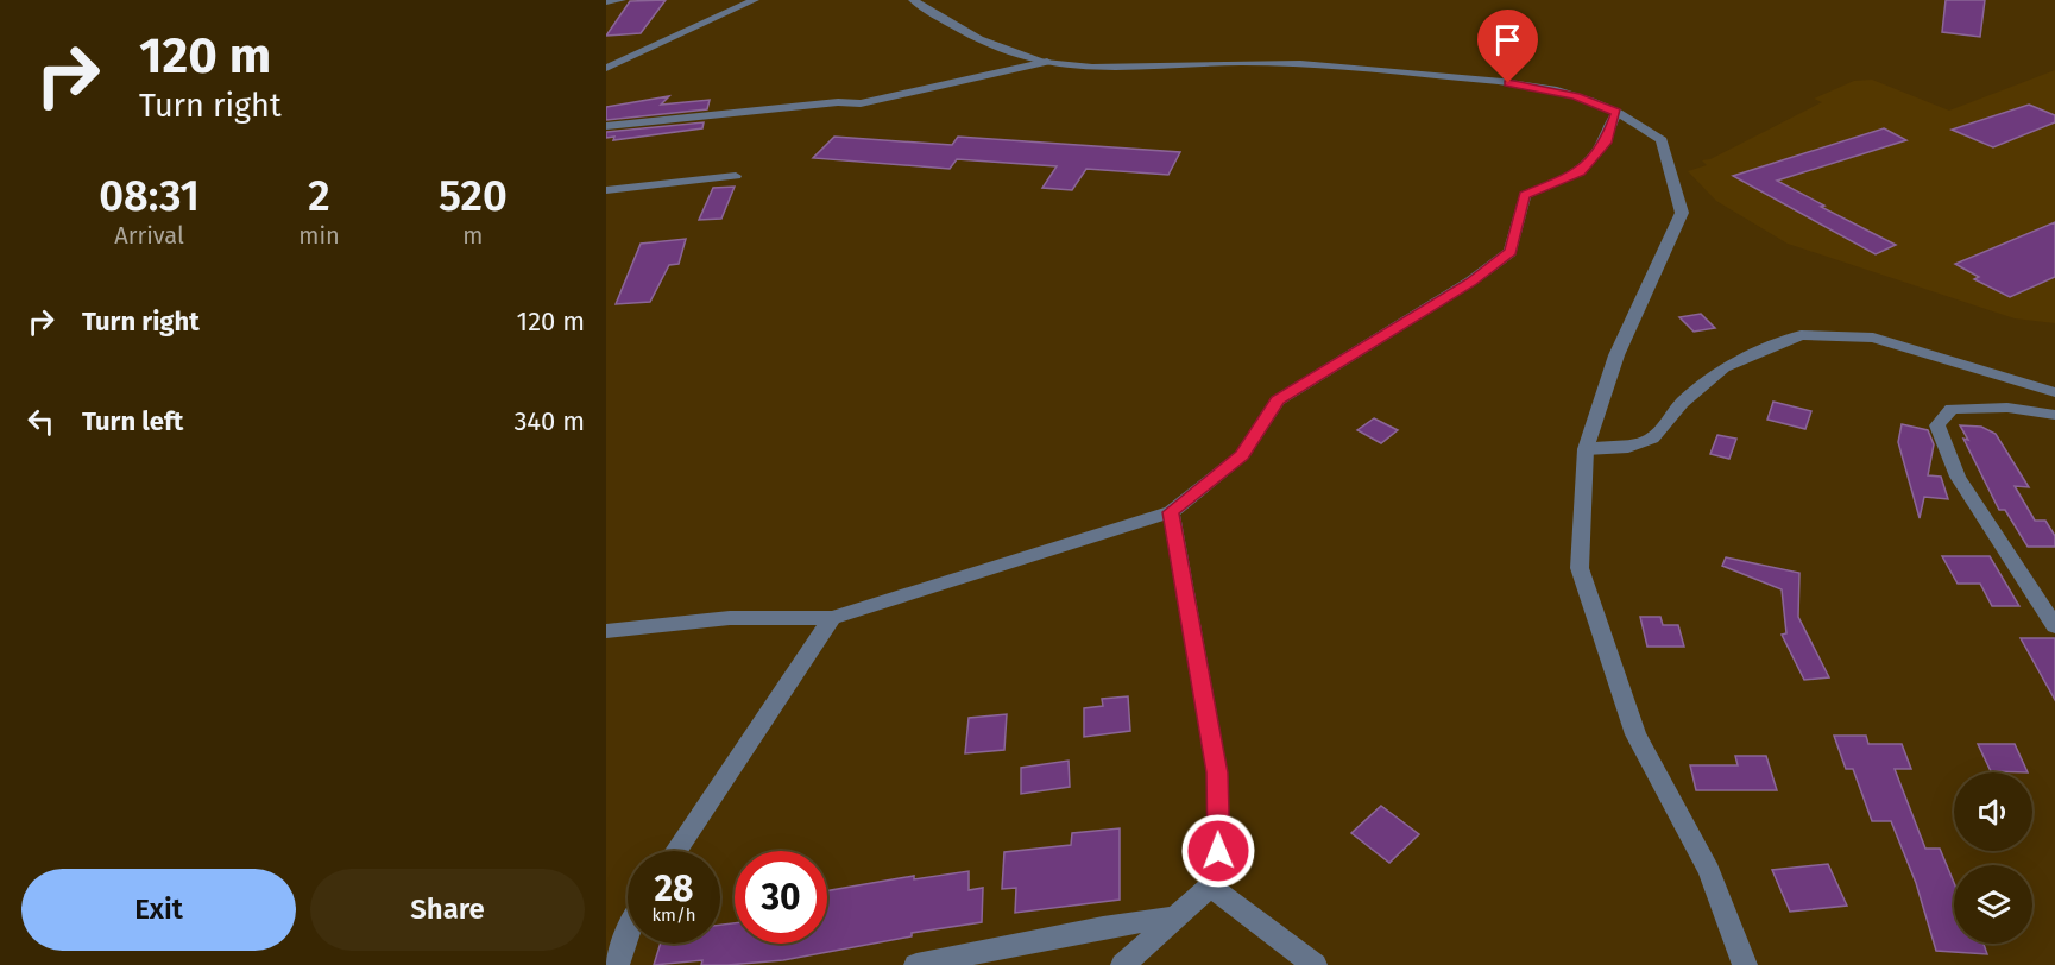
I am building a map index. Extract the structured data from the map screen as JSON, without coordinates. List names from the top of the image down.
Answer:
{
  "page": {
    "turn": ["120 m", "Turn right"],
    "eta": [
      "08:31",
      "Arrival",
      "2",
      "min",
      "520",
      "m"
    ],
    "list": [
      {
        "name": "Turn right",
        "value": "120 m"
      },
      {
        "name": "Turn left",
        "value": "340 m"
      }
    ],
    "speed": "28 km/h",
    "limit": "30",
    "buttons": ["Exit", "Share"]
  }
}
